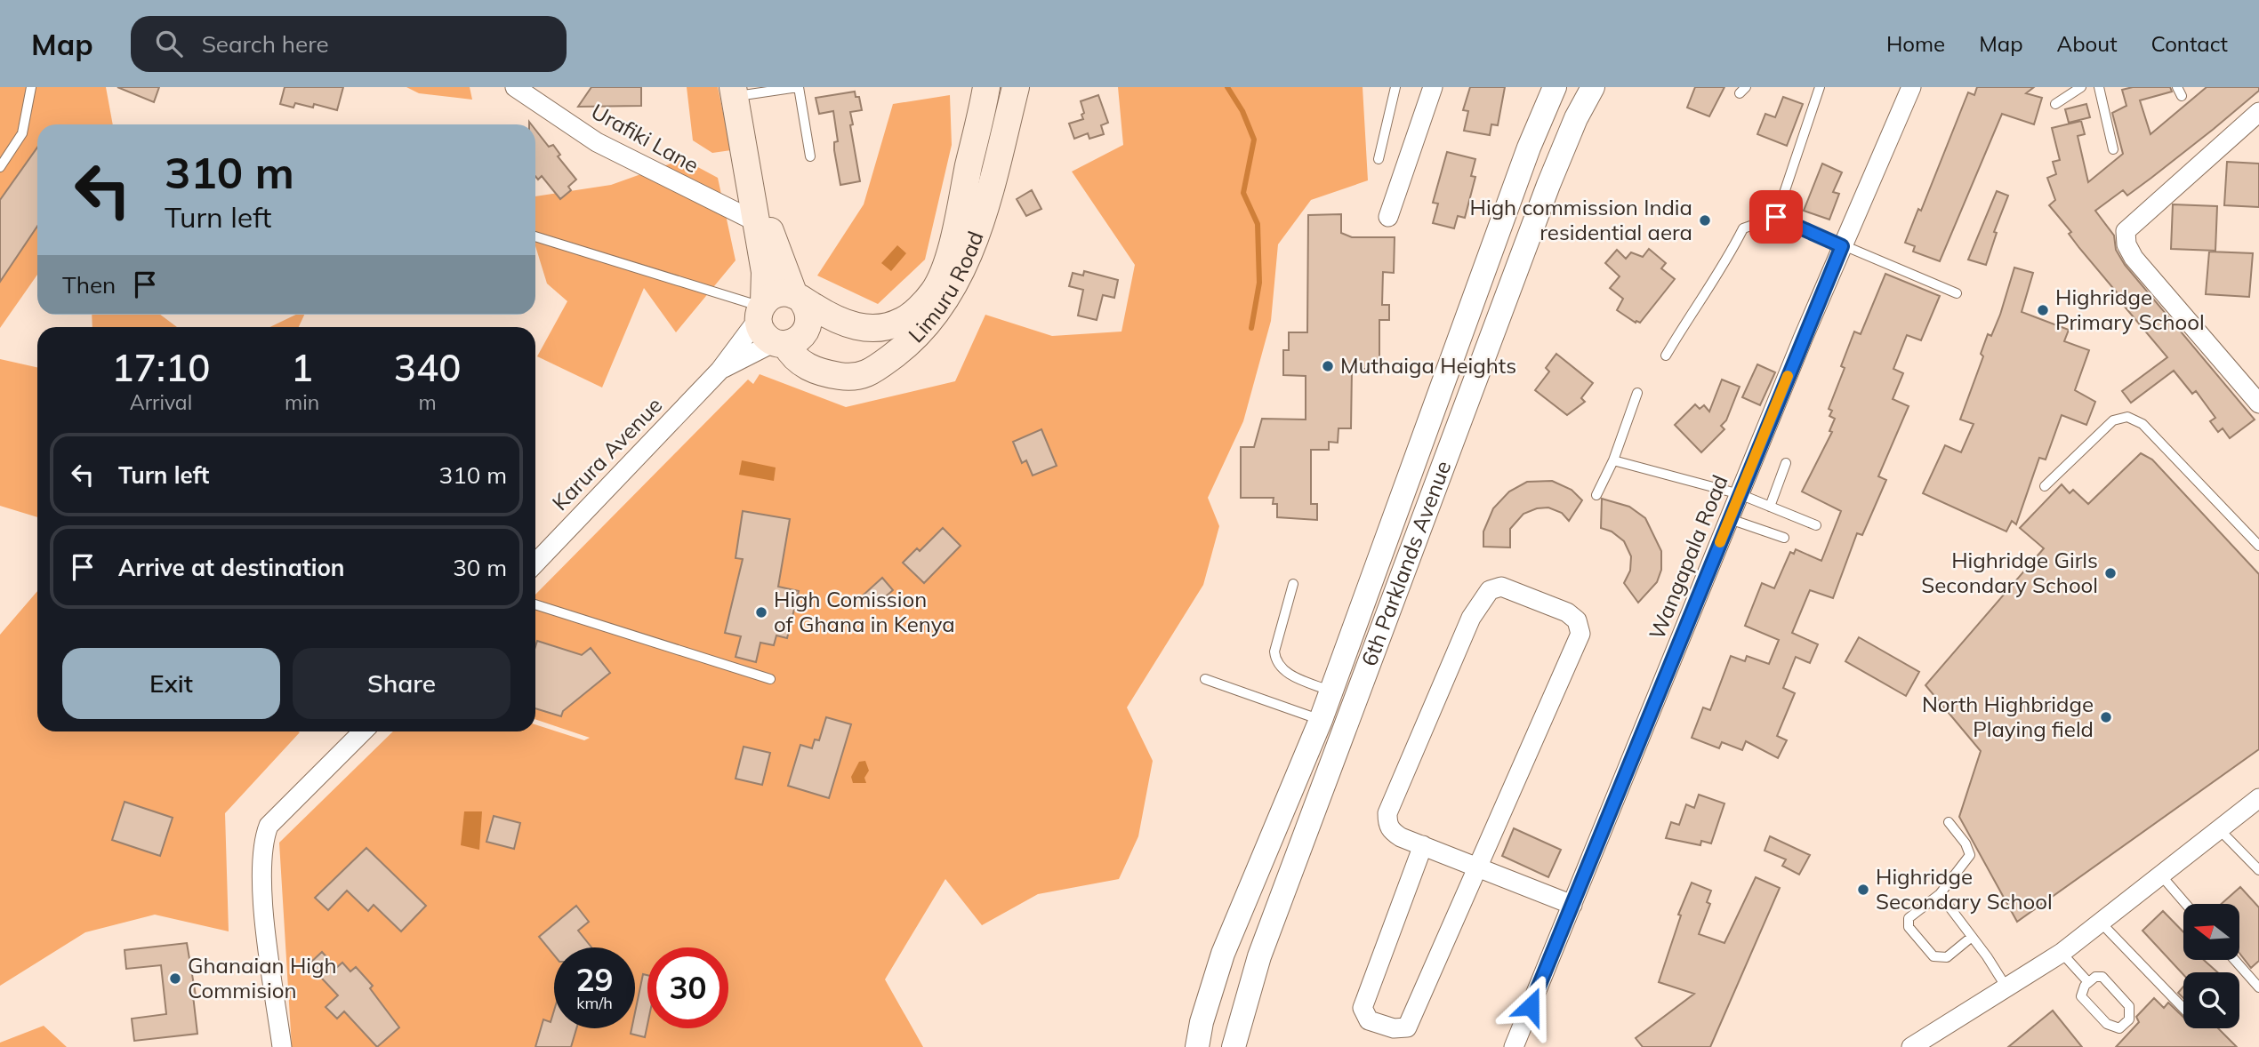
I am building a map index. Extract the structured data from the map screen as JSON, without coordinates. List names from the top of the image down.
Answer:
{
  "streets": {
    "main road": ["Limuru Road"],
    "street": [
      "Urafiki Lane",
      "Karura Avenue",
      "Wangapala Road",
      "6th Parklands Avenue"
    ]
  },
  "crossings": [
    ["Limuru Road", "Karura Avenue"]
  ],
  "places": [
    "High commission India residential aera",
    "Highridge Primary School",
    "Muthaiga Heights",
    "Highridge Girls Secondary School",
    "High Comission of Ghana in Kenya",
    "North Highbridge Playing field",
    "Highridge Secondary School",
    "Ghanaian High Commision"
  ],
  "north": "left",
  "page": {
    "header": "Map",
    "search": "Search here",
    "nav": [
      "Home",
      "Map",
      "About",
      "Contact"
    ],
    "turn": ["310 m", "Turn left"],
    "then": "Then",
    "eta": [
      "17:10",
      "Arrival",
      "1",
      "min",
      "340",
      "m"
    ],
    "list": [
      {
        "name": "Turn left",
        "value": "310 m"
      },
      {
        "name": "Arrive at destination",
        "value": "30 m"
      }
    ],
    "buttons": ["Exit", "Share"],
    "speed": "29 km/h",
    "limit": "30"
  }
}
